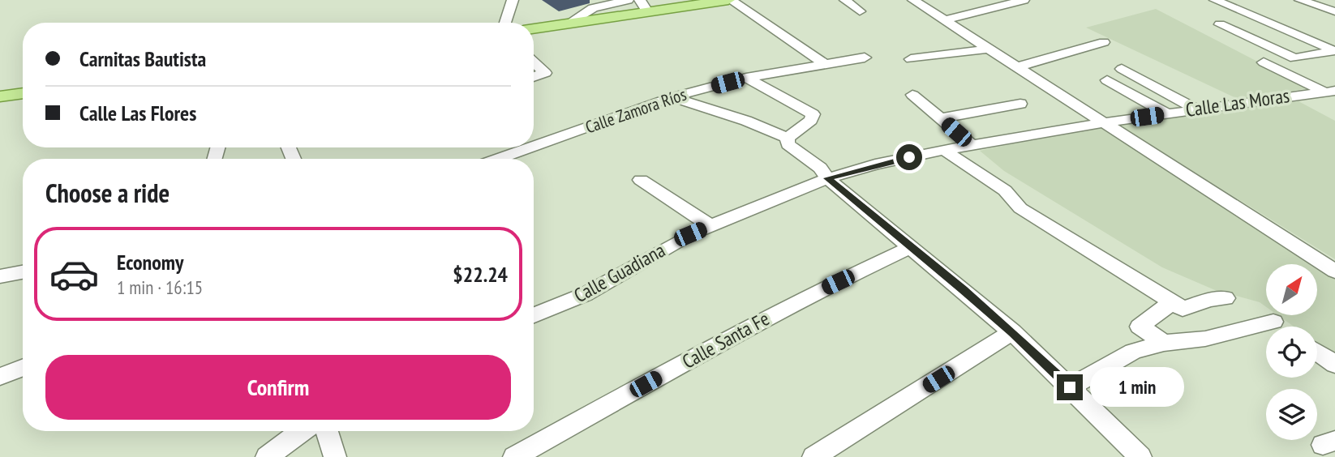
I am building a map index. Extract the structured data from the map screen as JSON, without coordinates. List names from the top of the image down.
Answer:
{
  "streets": {
    "street": [
      "Calle Las Moras",
      "Calle Zamora Ríos",
      "Calle Guadiana",
      "Calle Santa Fe"
    ]
  },
  "crossings": [
    ["Calle Las Moras", "Calle Guadiana"]
  ],
  "north": "top right",
  "page": {
    "banner": ["Carnitas Bautista", "Calle Las Flores"],
    "heading": "Choose a ride",
    "list": [
      {
        "name": "Economy",
        "note": "1 min · 16:15",
        "value": "$22.24"
      }
    ],
    "buttons": "Confirm",
    "bubble": "1 min"
  }
}
